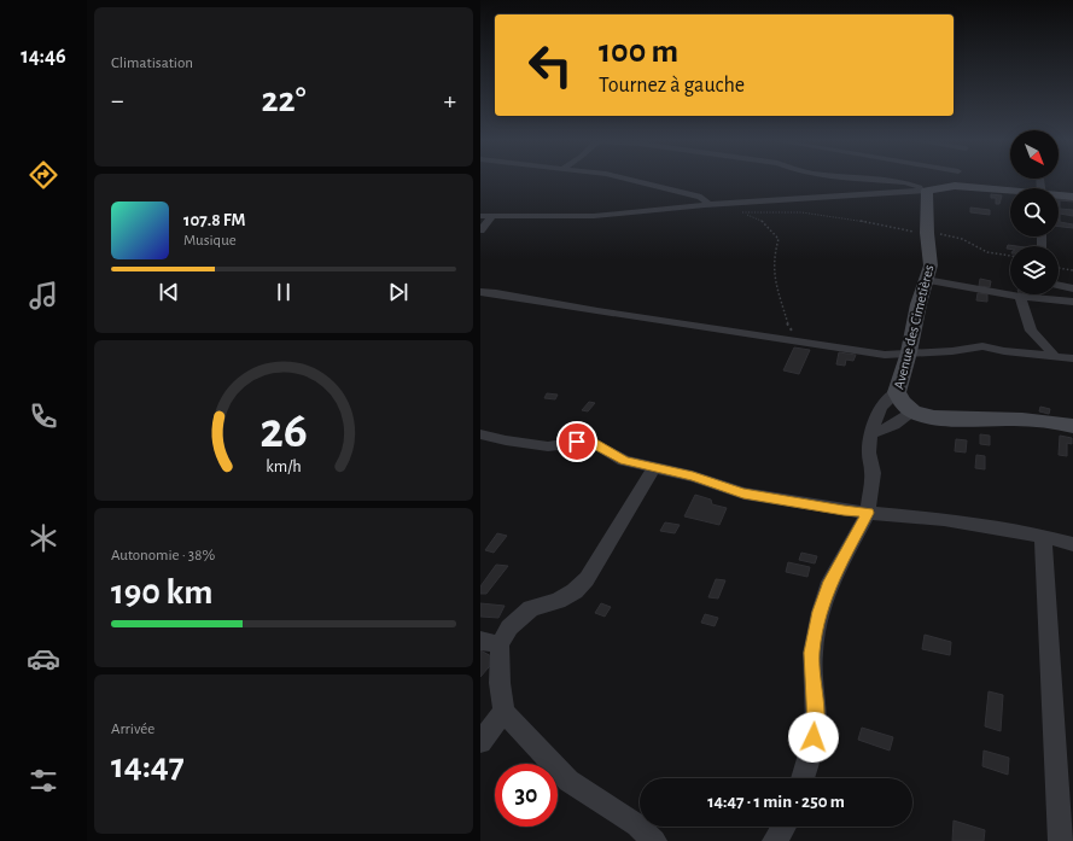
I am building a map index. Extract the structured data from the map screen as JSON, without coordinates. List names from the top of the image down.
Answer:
{
  "streets": {
    "street": ["Avenue des Cimetières"]
  },
  "north": "bottom right",
  "page": {
    "tabs": "14:46",
    "tile": [
      "Climatisation",
      ["Autonomie · 38%", "190 km"],
      ["Arrivée", "14:47"]
    ],
    "turn": ["100 m", "Tournez à gauche"],
    "heat": ["−", "22°", "+"],
    "song": ["107.8 FM", "Musique"],
    "limit": "30",
    "trip": "14:47 · 1 min · 250 m",
    "gauge": ["26", "km/h"]
  }
}
